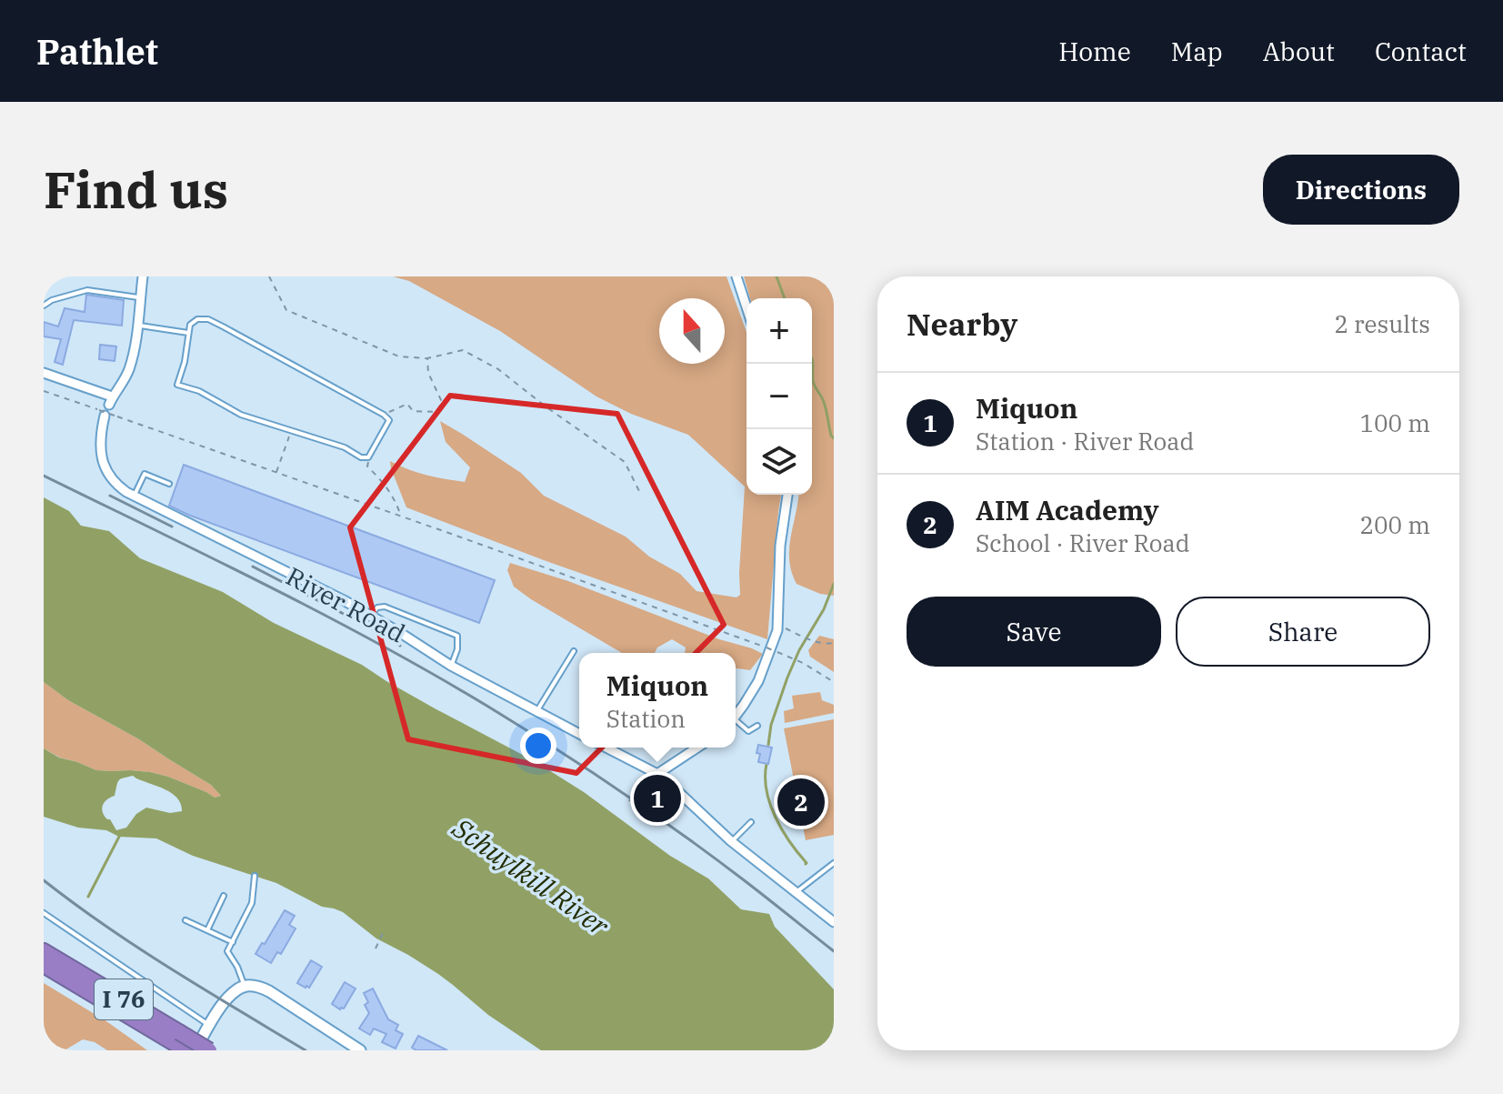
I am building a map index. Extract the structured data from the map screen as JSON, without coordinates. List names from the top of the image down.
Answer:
{
  "streets": {
    "highway": ["I 76"],
    "street": ["River Road"]
  },
  "water": ["Schuylkill River"],
  "north": "top",
  "page": {
    "header": "Pathlet",
    "nav": [
      "Home",
      "Map",
      "About",
      "Contact"
    ],
    "buttons": [
      "Directions",
      ["Save", "Share"]
    ],
    "title": "Find us",
    "heading": ["Nearby", "2 results"],
    "map_buttons": ["+", "−"],
    "list": [
      {
        "mark": "1",
        "name": "Miquon",
        "note": "Station · River Road",
        "value": "100 m"
      },
      {
        "mark": "2",
        "name": "AIM Academy",
        "note": "School · River Road",
        "value": "200 m"
      }
    ],
    "popup": ["Miquon", "Station"],
    "pins": ["1", "2"]
  }
}
